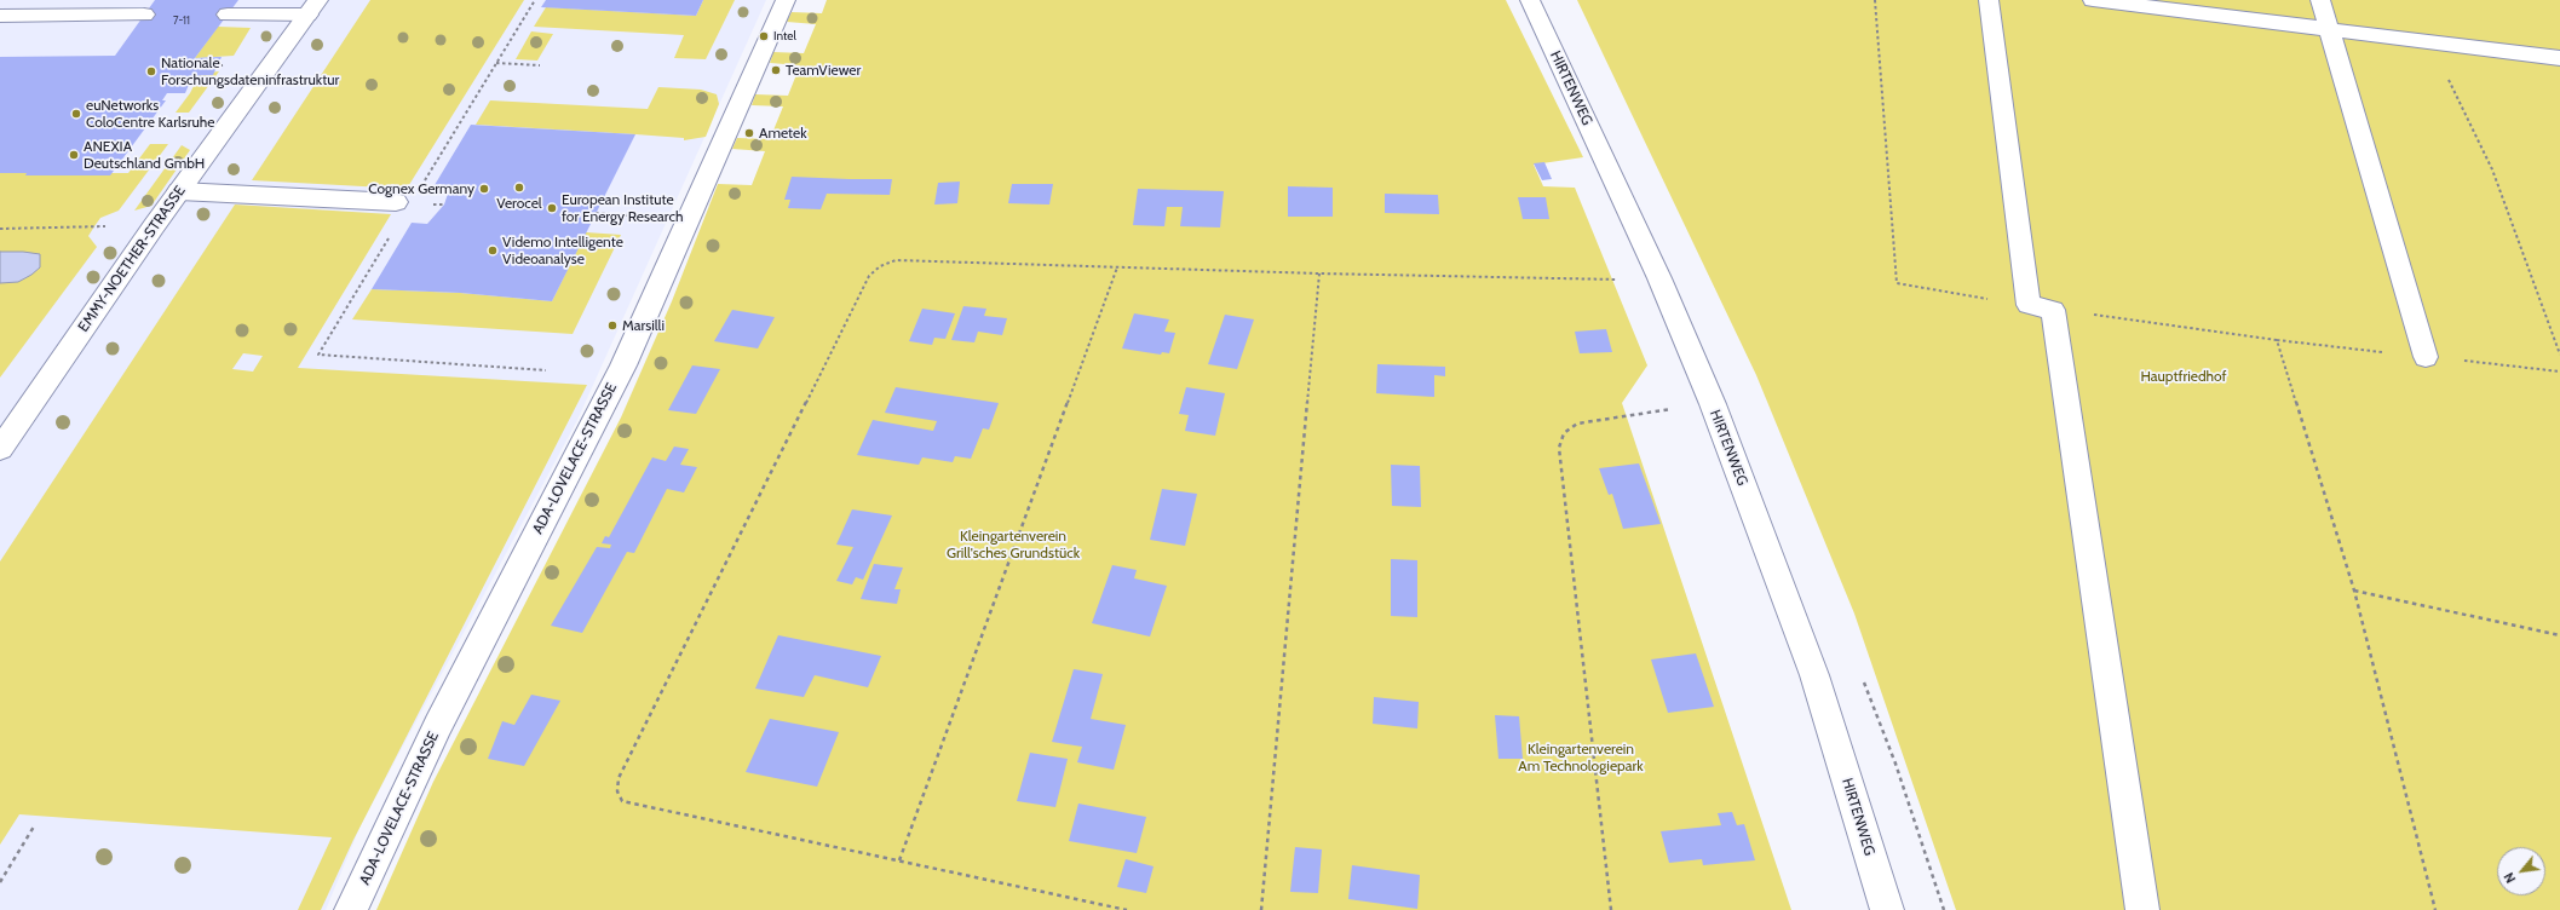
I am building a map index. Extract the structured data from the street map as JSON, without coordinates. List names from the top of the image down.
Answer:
{
  "streets": {
    "street": ["HIRTENWEG", "EMMY-NOETHER-STRASSE", "ADA-LOVELACE-STRASSE"]
  },
  "parks": ["Hauptfriedhof", "Kleingartenverein Grill'sches Grundstück", "Kleingartenverein Am Technologiepark"],
  "places": [
    "Intel",
    "TeamViewer",
    "Nationale Forschungsdateninfrastruktur",
    "euNetworks ColoCentre Karlsruhe",
    "Ametek",
    "ANEXIA Deutschland GmbH",
    "Verocel",
    "Cognex Germany",
    "European Institute for Energy Research",
    "Videmo Intelligente Videoanalyse",
    "Marsilli"
  ],
  "house_numbers": ["7-11"],
  "north": "bottom left"
}
